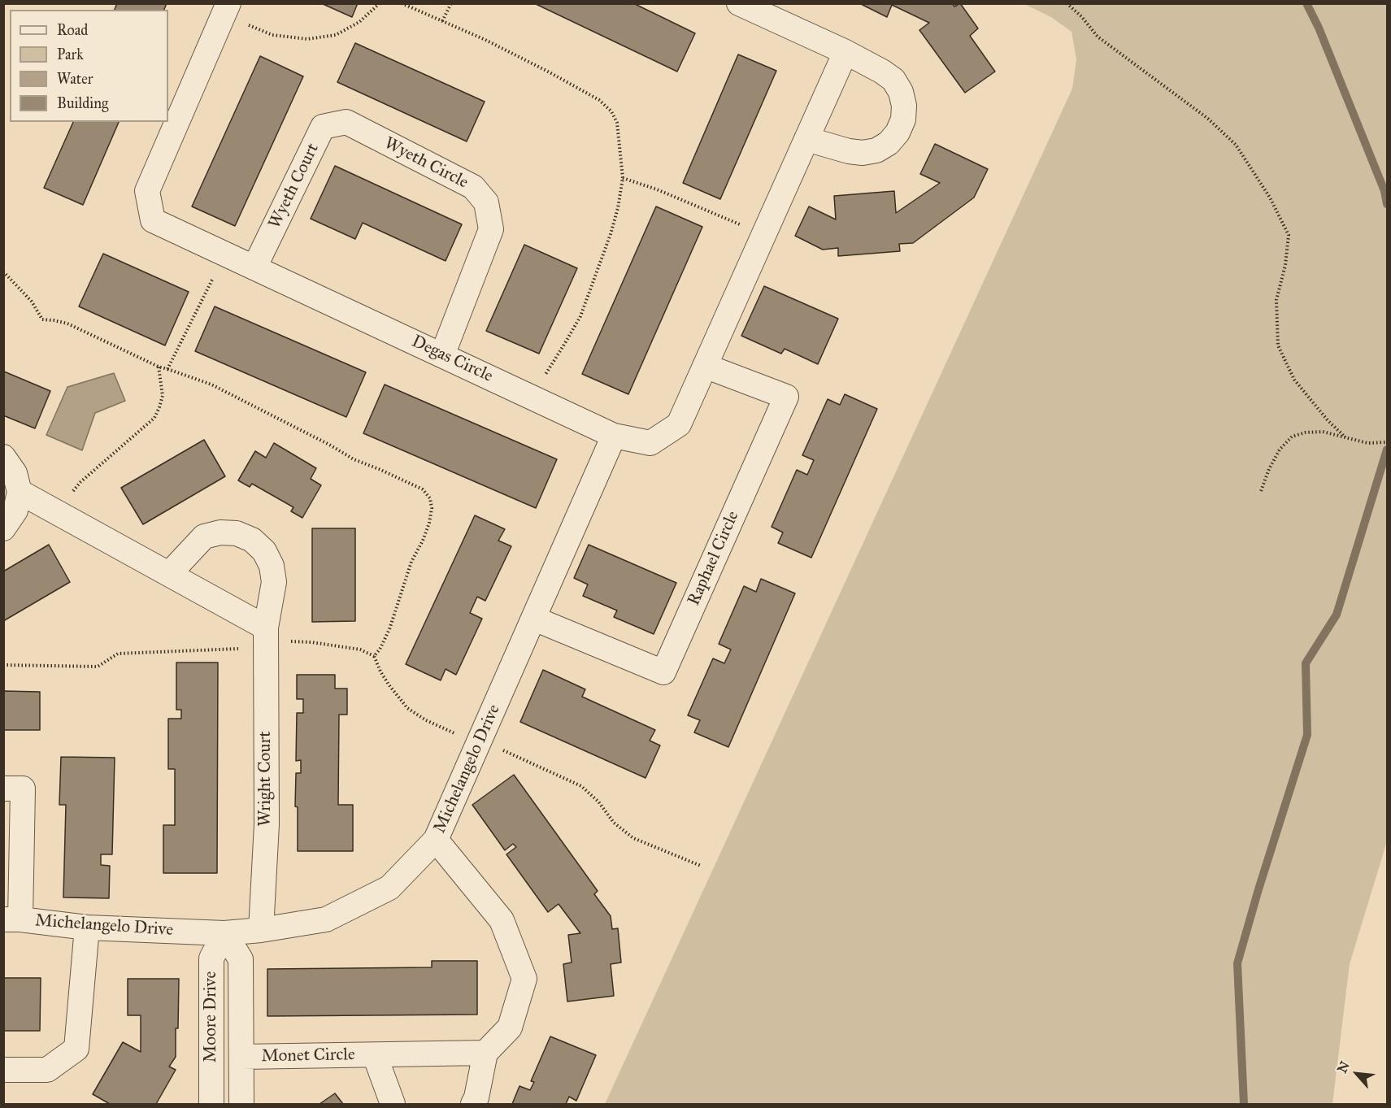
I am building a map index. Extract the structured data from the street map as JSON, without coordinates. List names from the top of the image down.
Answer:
{
  "streets": {
    "street": [
      "Wyeth Circle",
      "Wyeth Court",
      "Degas Circle",
      "Raphael Circle",
      "Michelangelo Drive",
      "Wright Court",
      "Moore Drive",
      "Monet Circle"
    ]
  },
  "crossings": [
    ["Wyeth Circle", "Wyeth Court"],
    ["Wyeth Circle", "Degas Circle"],
    ["Wyeth Court", "Degas Circle"],
    ["Degas Circle", "Raphael Circle"],
    ["Degas Circle", "Michelangelo Drive"],
    ["Raphael Circle", "Michelangelo Drive"],
    ["Michelangelo Drive", "Wright Court"],
    ["Michelangelo Drive", "Moore Drive"],
    ["Moore Drive", "Monet Circle"]
  ],
  "legend": [
    "Road",
    "Park",
    "Water",
    "Building"
  ],
  "north": "top left"
}
